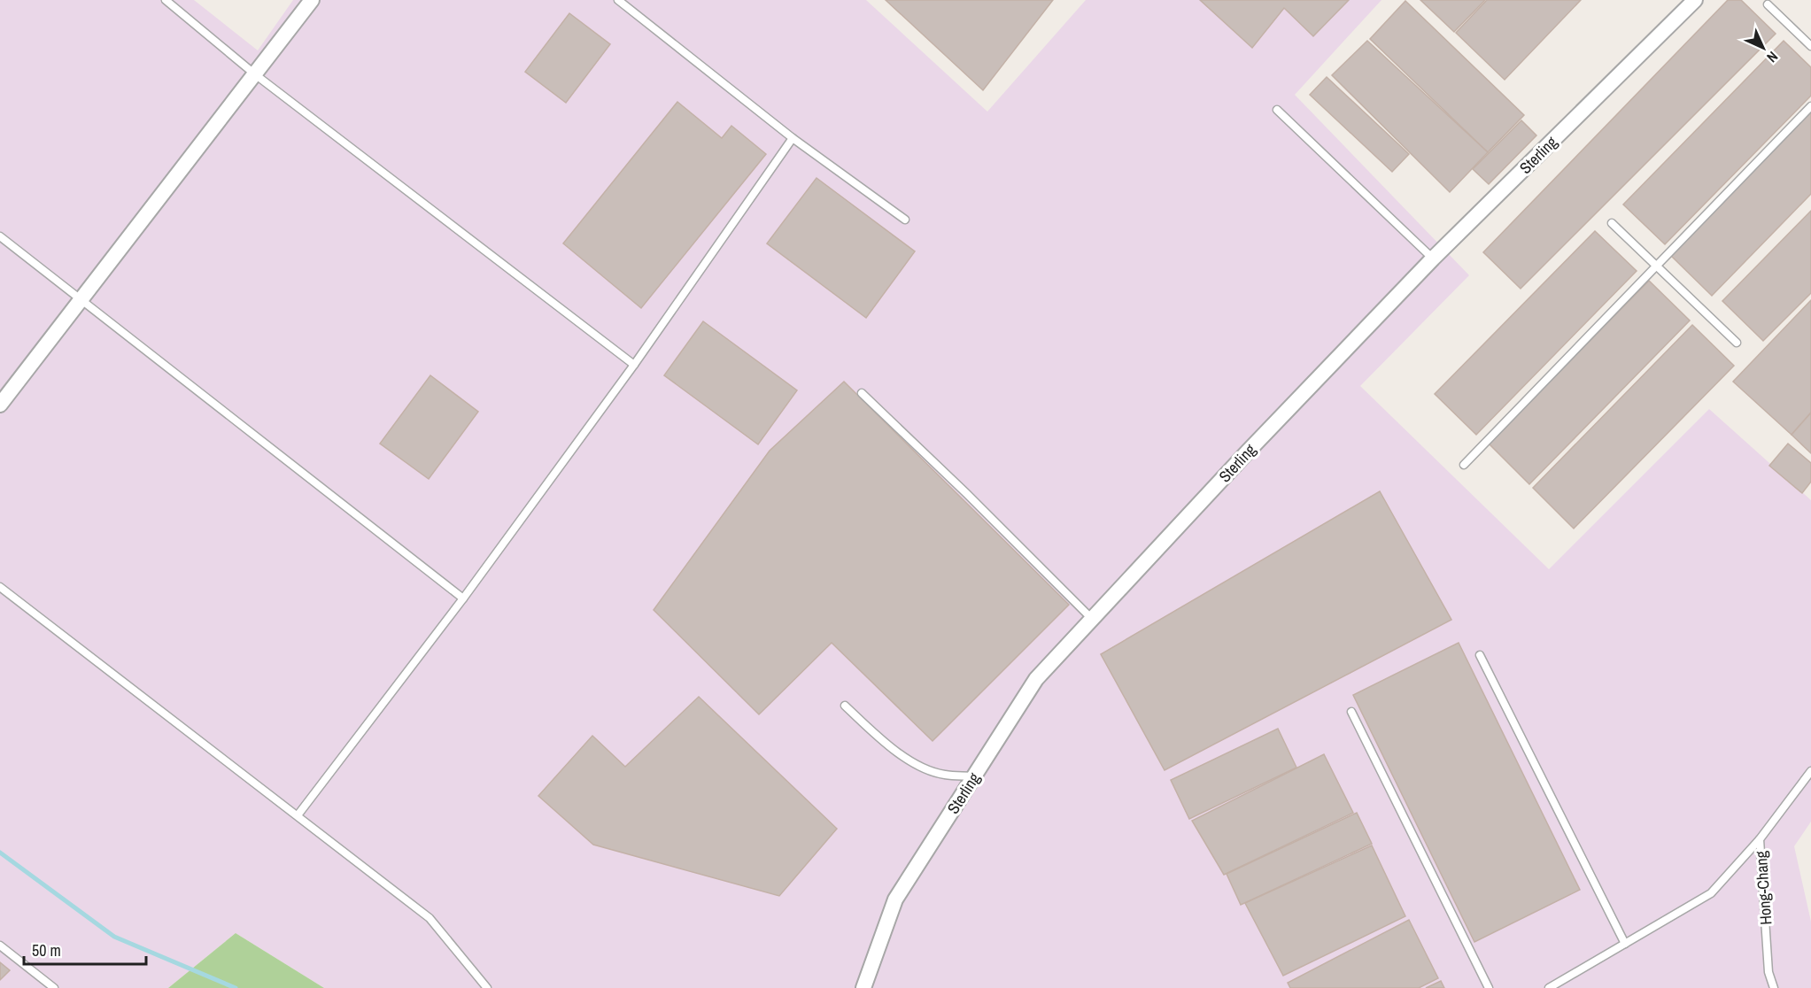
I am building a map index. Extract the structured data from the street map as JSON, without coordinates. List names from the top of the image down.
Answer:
{
  "streets": {
    "street": ["Sterling"],
    "lane": ["Hong-Chang"]
  },
  "scale_bar": "50 m",
  "north": "bottom right"
}
